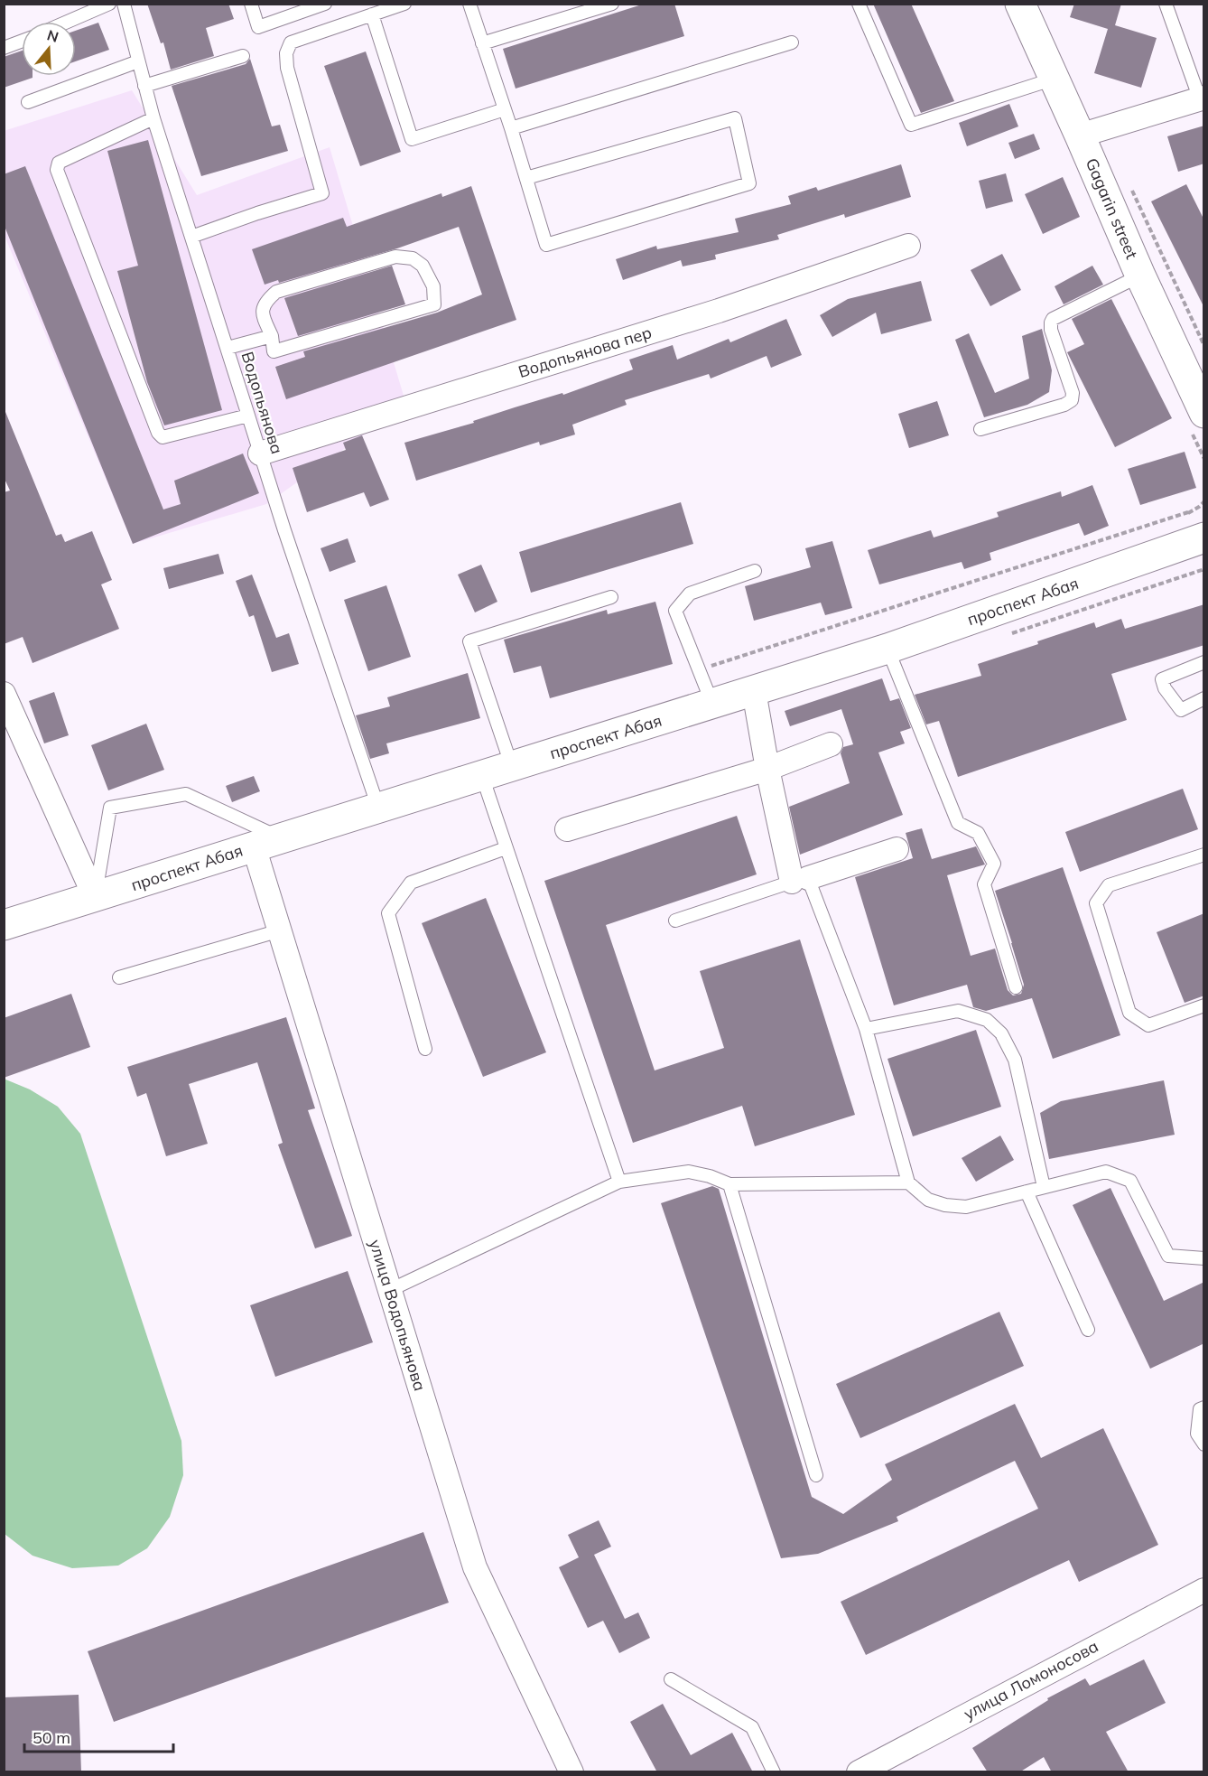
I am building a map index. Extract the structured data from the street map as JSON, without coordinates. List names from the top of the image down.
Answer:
{
  "streets": {
    "main road": ["Gagarin street", "проспект Абая"],
    "street": ["Водопьянова пер", "улица Водопьянова", "улица Ломоносова"],
    "lane": ["Водопьянова"]
  },
  "crossings": [
    ["Водопьянова пер", "Водопьянова"],
    ["Водопьянова", "проспект Абая"],
    ["проспект Абая", "улица Водопьянова"]
  ],
  "scale_bar": "50 m",
  "north": "top"
}
